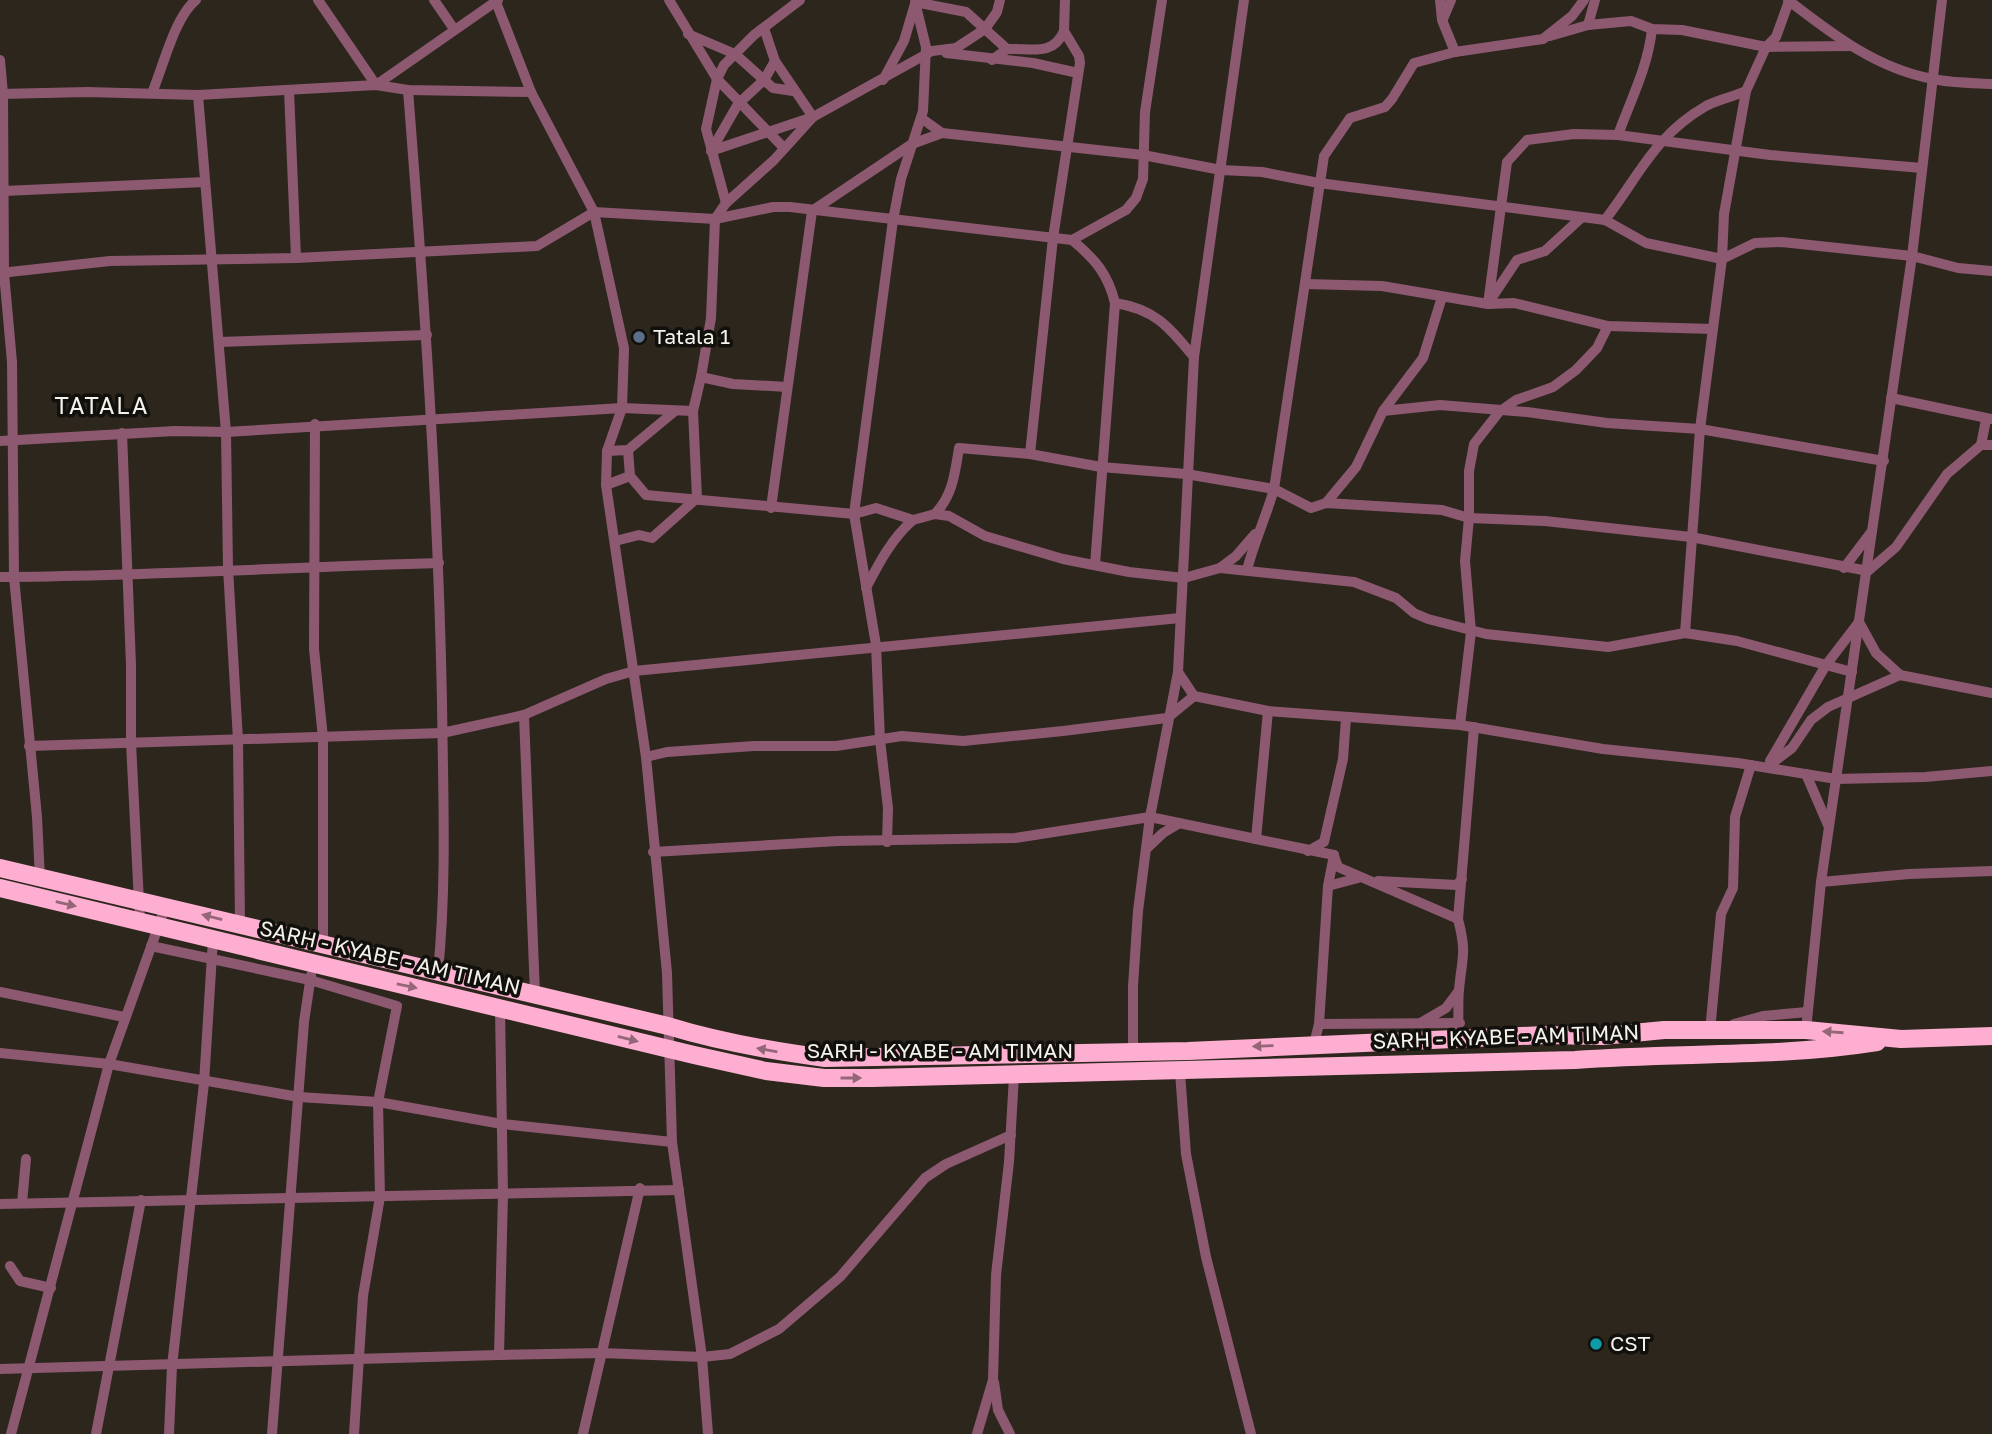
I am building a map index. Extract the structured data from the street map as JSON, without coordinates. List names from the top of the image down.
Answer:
{
  "streets": {
    "highway": ["SARH - KYABE - AM TIMAN"]
  },
  "districts": ["TATALA"],
  "places": ["Tatala 1", "CST"]
}
